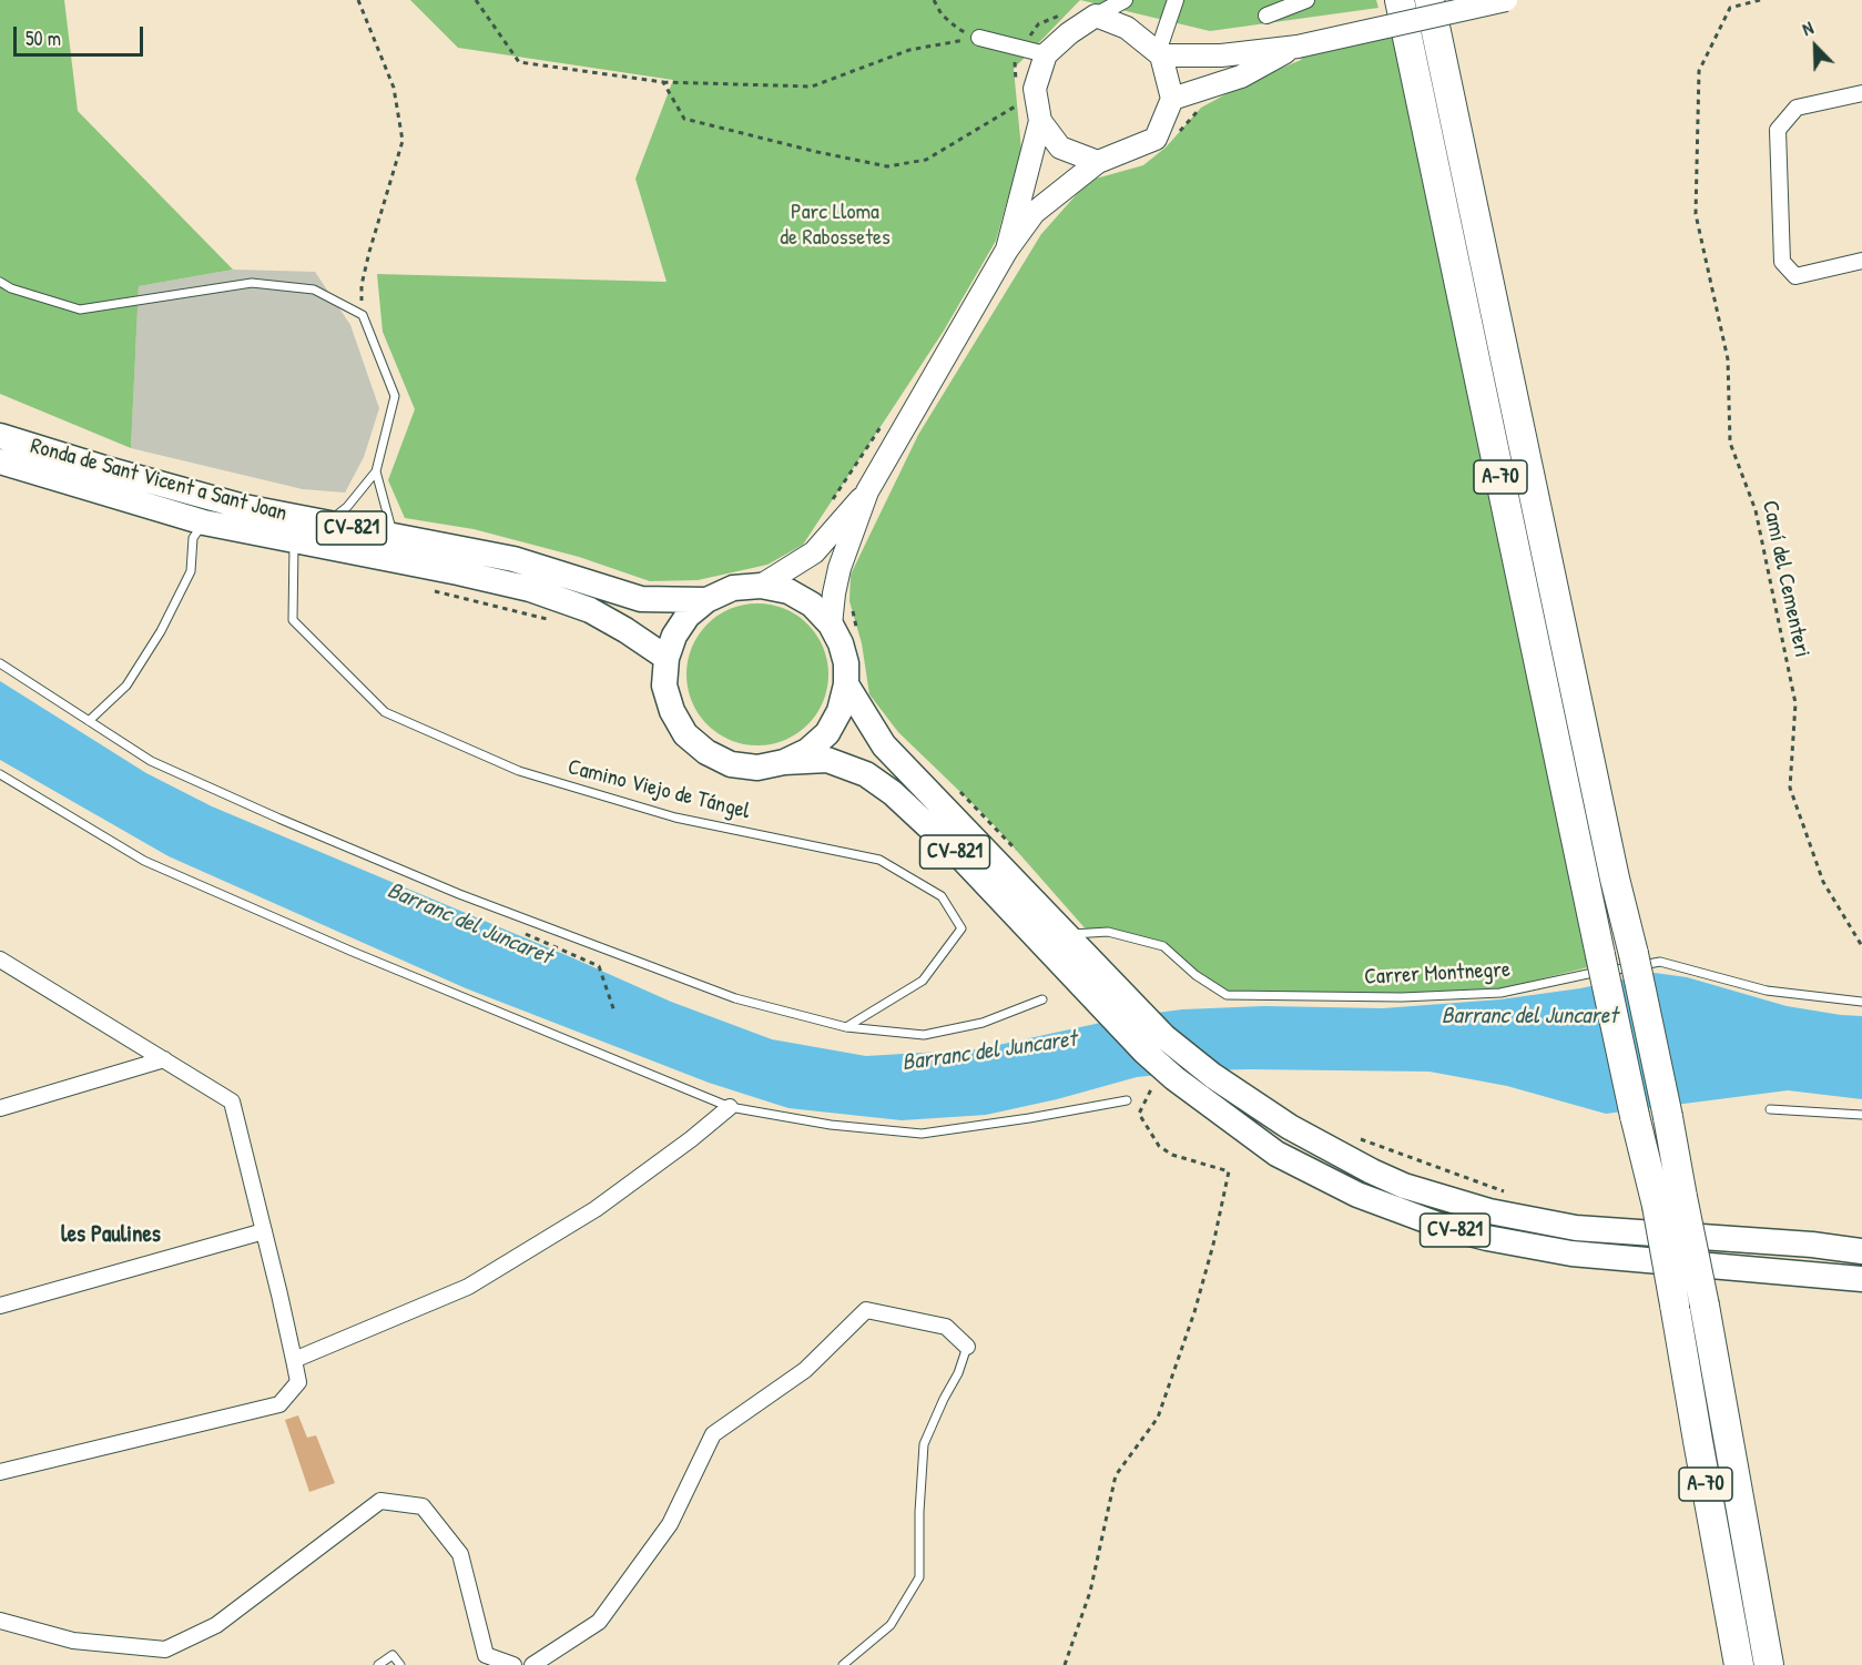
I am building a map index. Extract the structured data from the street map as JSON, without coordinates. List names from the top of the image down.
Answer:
{
  "streets": {
    "highway": ["A-70"],
    "main road": ["Ronda de Sant Vicent a Sant Joan", "CV-821"],
    "lane": ["Camino Viejo de Tángel", "Carrer Montnegre"],
    "path": ["Camí del Cementeri"]
  },
  "crossings": [
    ["Ronda de Sant Vicent a Sant Joan", "CV-821"],
    ["Ronda de Sant Vicent a Sant Joan", "Camino Viejo de Tángel"],
    ["Ronda de Sant Vicent a Sant Joan", "Carrer Montnegre"]
  ],
  "districts": ["les Paulines"],
  "water": ["Barranc del Juncaret"],
  "parks": ["Parc Lloma de Rabossetes"],
  "scale_bar": "50 m",
  "north": "top left"
}
